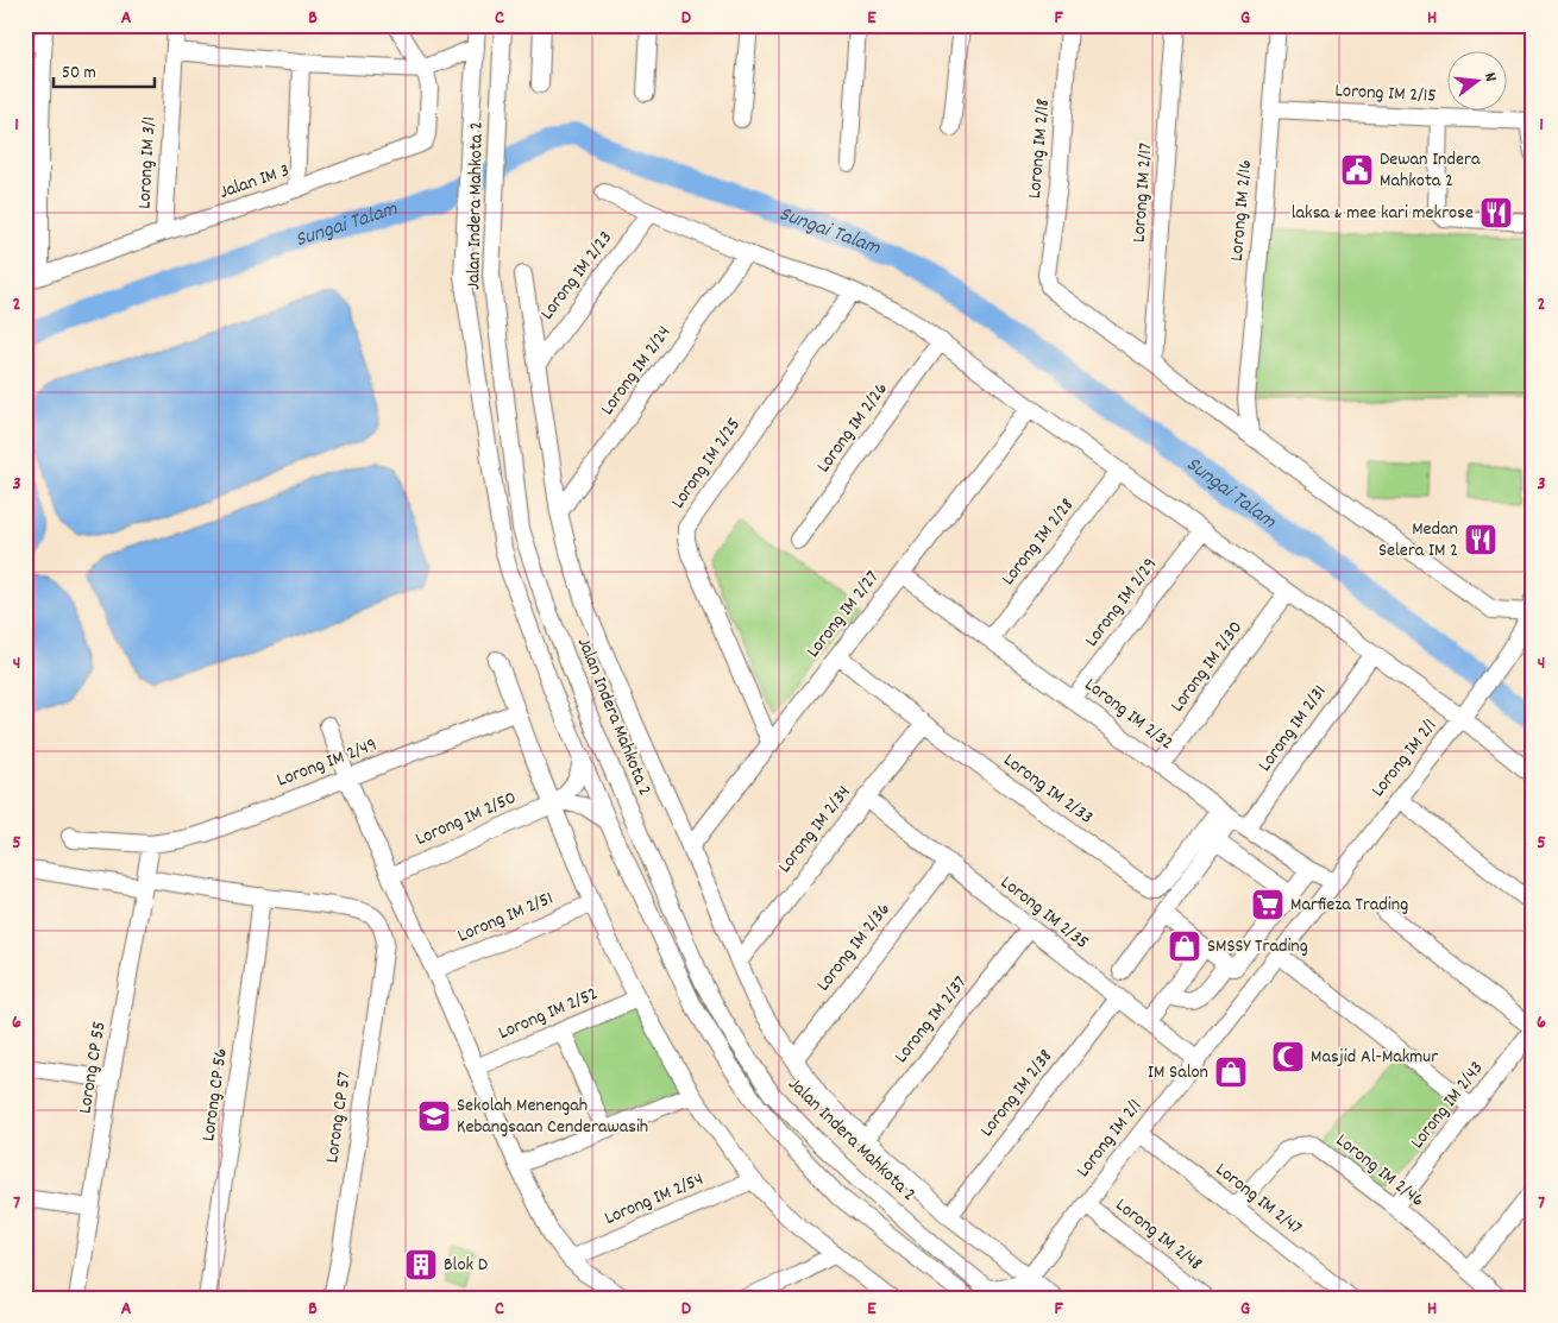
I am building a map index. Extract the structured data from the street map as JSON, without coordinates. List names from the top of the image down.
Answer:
{
  "streets": {
    "street": [
      "Lorong IM 2/15",
      "Lorong IM 2/18",
      "Lorong IM 3/1",
      "Jalan IM 3",
      "Lorong IM 2/17",
      "Jalan Indera Mahkota 2",
      "Lorong IM 2/16",
      "Lorong IM 2/23",
      "Lorong IM 2/24",
      "Lorong IM 2/26",
      "Lorong IM 2/25",
      "Lorong IM 2/28",
      "Lorong IM 2/29",
      "Lorong IM 2/27",
      "Lorong IM 2/30",
      "Lorong IM 2/32",
      "Lorong IM 2/31",
      "Lorong IM 2/1",
      "Lorong IM 2/49",
      "Lorong IM 2/33",
      "Lorong IM 2/50",
      "Lorong IM 2/34",
      "Lorong IM 2/35",
      "Lorong IM 2/51",
      "Lorong IM 2/36",
      "Lorong IM 2/52",
      "Lorong IM 2/37",
      "Lorong CP 55",
      "Lorong IM 2/38",
      "Lorong CP 56",
      "Lorong IM 2/43",
      "Lorong CP 57",
      "Lorong IM 2/46",
      "Lorong IM 2/54",
      "Lorong IM 2/47",
      "Lorong IM 2/48"
    ]
  },
  "crossings": [
    ["Lorong IM 2/15", "Lorong IM 2/16"],
    ["Lorong IM 2/18", "Lorong IM 2/17"],
    ["Lorong IM 3/1", "Jalan IM 3"],
    ["Lorong IM 2/25", "Lorong IM 2/27"],
    ["Lorong IM 2/28", "Lorong IM 2/32"],
    ["Lorong IM 2/29", "Lorong IM 2/32"],
    ["Lorong IM 2/27", "Lorong IM 2/32"],
    ["Lorong IM 2/27", "Lorong IM 2/33"],
    ["Lorong IM 2/30", "Lorong IM 2/32"],
    ["Lorong IM 2/32", "Lorong IM 2/31"],
    ["Lorong IM 2/32", "Lorong IM 2/1"],
    ["Lorong IM 2/32", "Lorong IM 2/33"],
    ["Lorong IM 2/31", "Lorong IM 2/33"],
    ["Lorong IM 2/1", "Lorong IM 2/35"],
    ["Lorong IM 2/1", "Lorong IM 2/47"],
    ["Lorong IM 2/1", "Lorong IM 2/48"],
    ["Lorong IM 2/49", "Lorong CP 55"],
    ["Lorong IM 2/33", "Lorong IM 2/34"],
    ["Lorong IM 2/34", "Lorong IM 2/35"],
    ["Lorong IM 2/35", "Lorong IM 2/36"],
    ["Lorong IM 2/35", "Lorong IM 2/37"],
    ["Lorong IM 2/35", "Lorong IM 2/38"],
    ["Lorong CP 56", "Lorong CP 57"],
    ["Lorong IM 2/43", "Lorong IM 2/46"],
    ["Lorong IM 2/46", "Lorong IM 2/47"]
  ],
  "water": ["Sungai Talam"],
  "places": {
    "public building": ["Dewan Indera Mahkota 2"],
    "restaurant": ["laksa & mee kari mekrose", "Medan Selera IM 2"],
    "supermarket": ["Marfieza Trading"],
    "shop": ["SMSSY Trading", "IM Salon"],
    "mosque": ["Masjid Al-Makmur"],
    "school or university": ["Sekolah Menengah Kebangsaan Cenderawasih"],
    "building": ["Blok D"]
  },
  "scale_bar": "50 m",
  "north": "right",
  "grid": {
    "columns": [
      "A",
      "B",
      "C",
      "D",
      "E",
      "F",
      "G",
      "H"
    ],
    "rows": [
      "1",
      "2",
      "3",
      "4",
      "5",
      "6",
      "7"
    ]
  }
}
